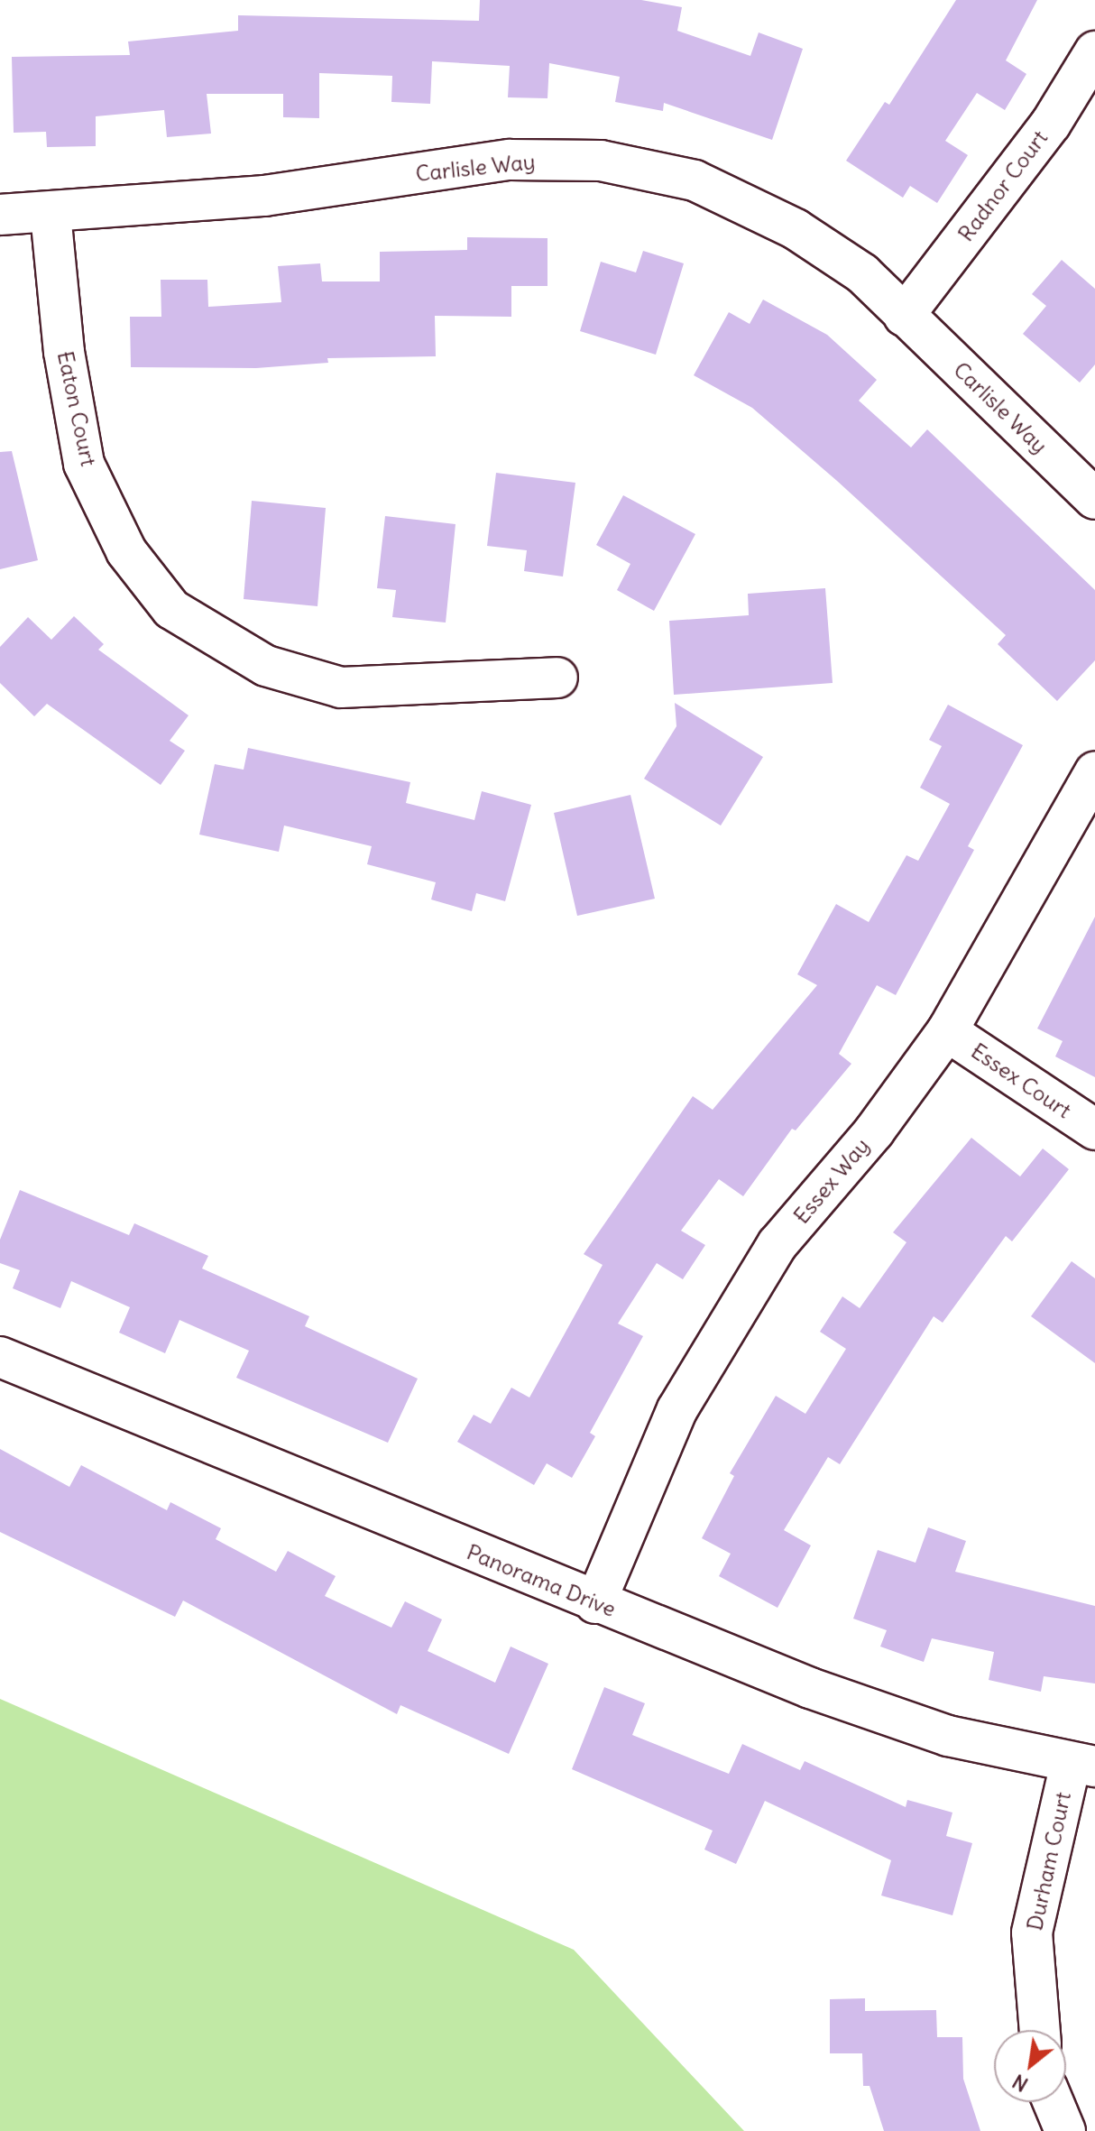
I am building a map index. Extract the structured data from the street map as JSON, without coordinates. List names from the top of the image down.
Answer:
{
  "streets": {
    "street": [
      "Carlisle Way",
      "Radnor Court",
      "Eaton Court",
      "Essex Court",
      "Essex Way",
      "Panorama Drive",
      "Durham Court"
    ]
  },
  "crossings": [
    ["Carlisle Way", "Radnor Court"],
    ["Carlisle Way", "Eaton Court"],
    ["Essex Court", "Essex Way"],
    ["Essex Way", "Panorama Drive"],
    ["Panorama Drive", "Durham Court"]
  ],
  "north": "bottom left"
}
